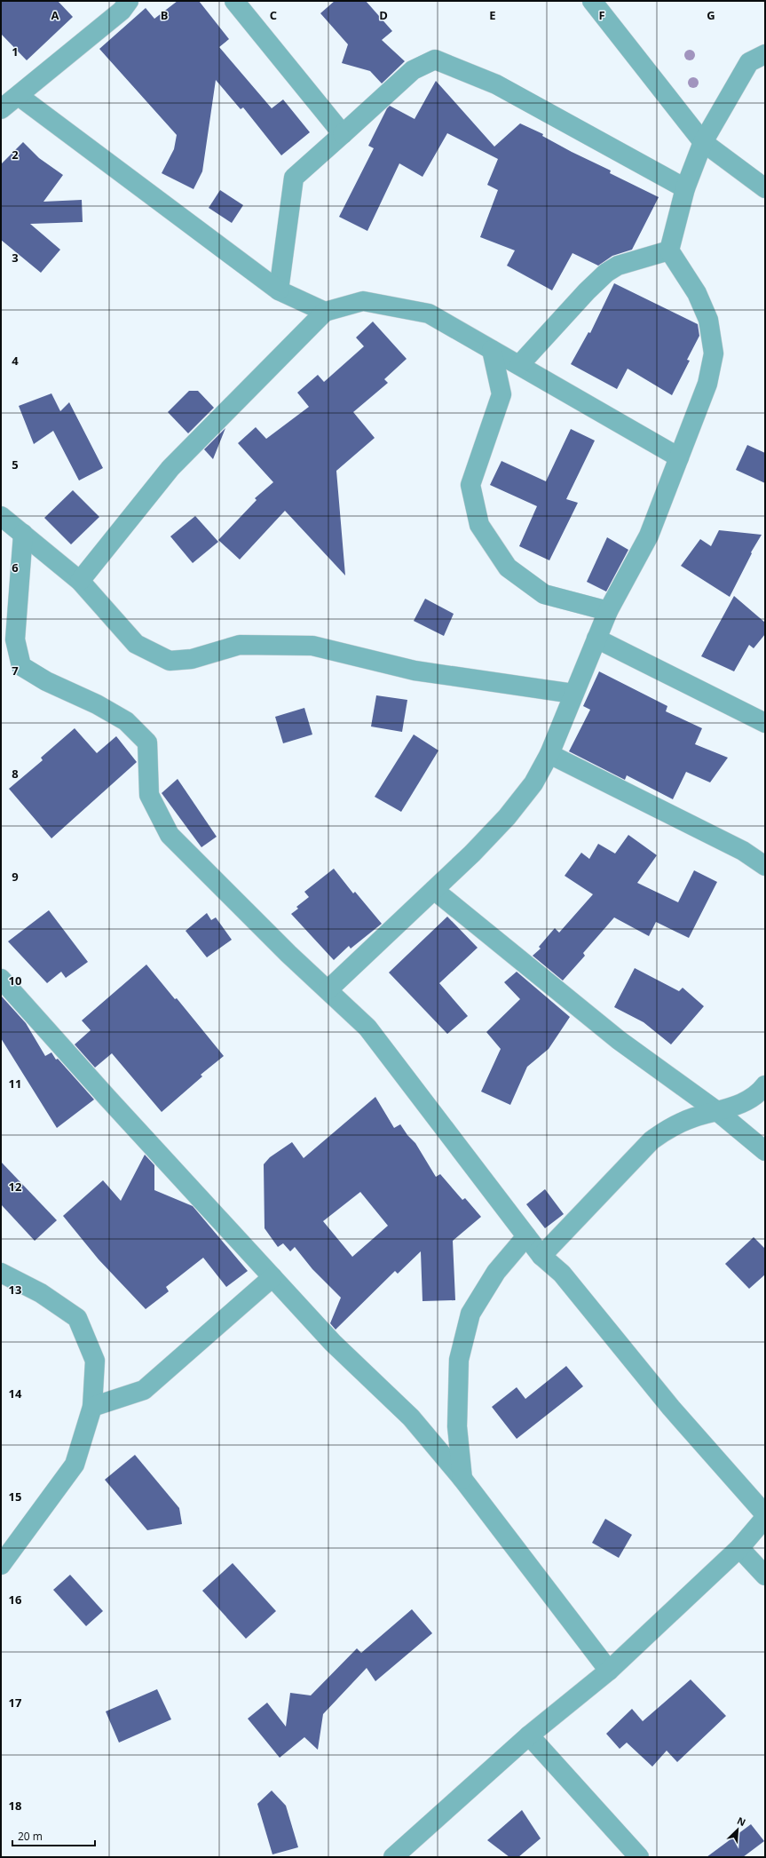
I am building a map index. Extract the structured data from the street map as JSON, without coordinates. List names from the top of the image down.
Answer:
{
  "scale_bar": "20 m",
  "north": "top right",
  "grid": {
    "columns": [
      "A",
      "B",
      "C",
      "D",
      "E",
      "F",
      "G"
    ],
    "rows": [
      "1",
      "2",
      "3",
      "4",
      "5",
      "6",
      "7",
      "8",
      "9",
      "10",
      "11",
      "12",
      "13",
      "14",
      "15",
      "16",
      "17",
      "18"
    ]
  }
}
